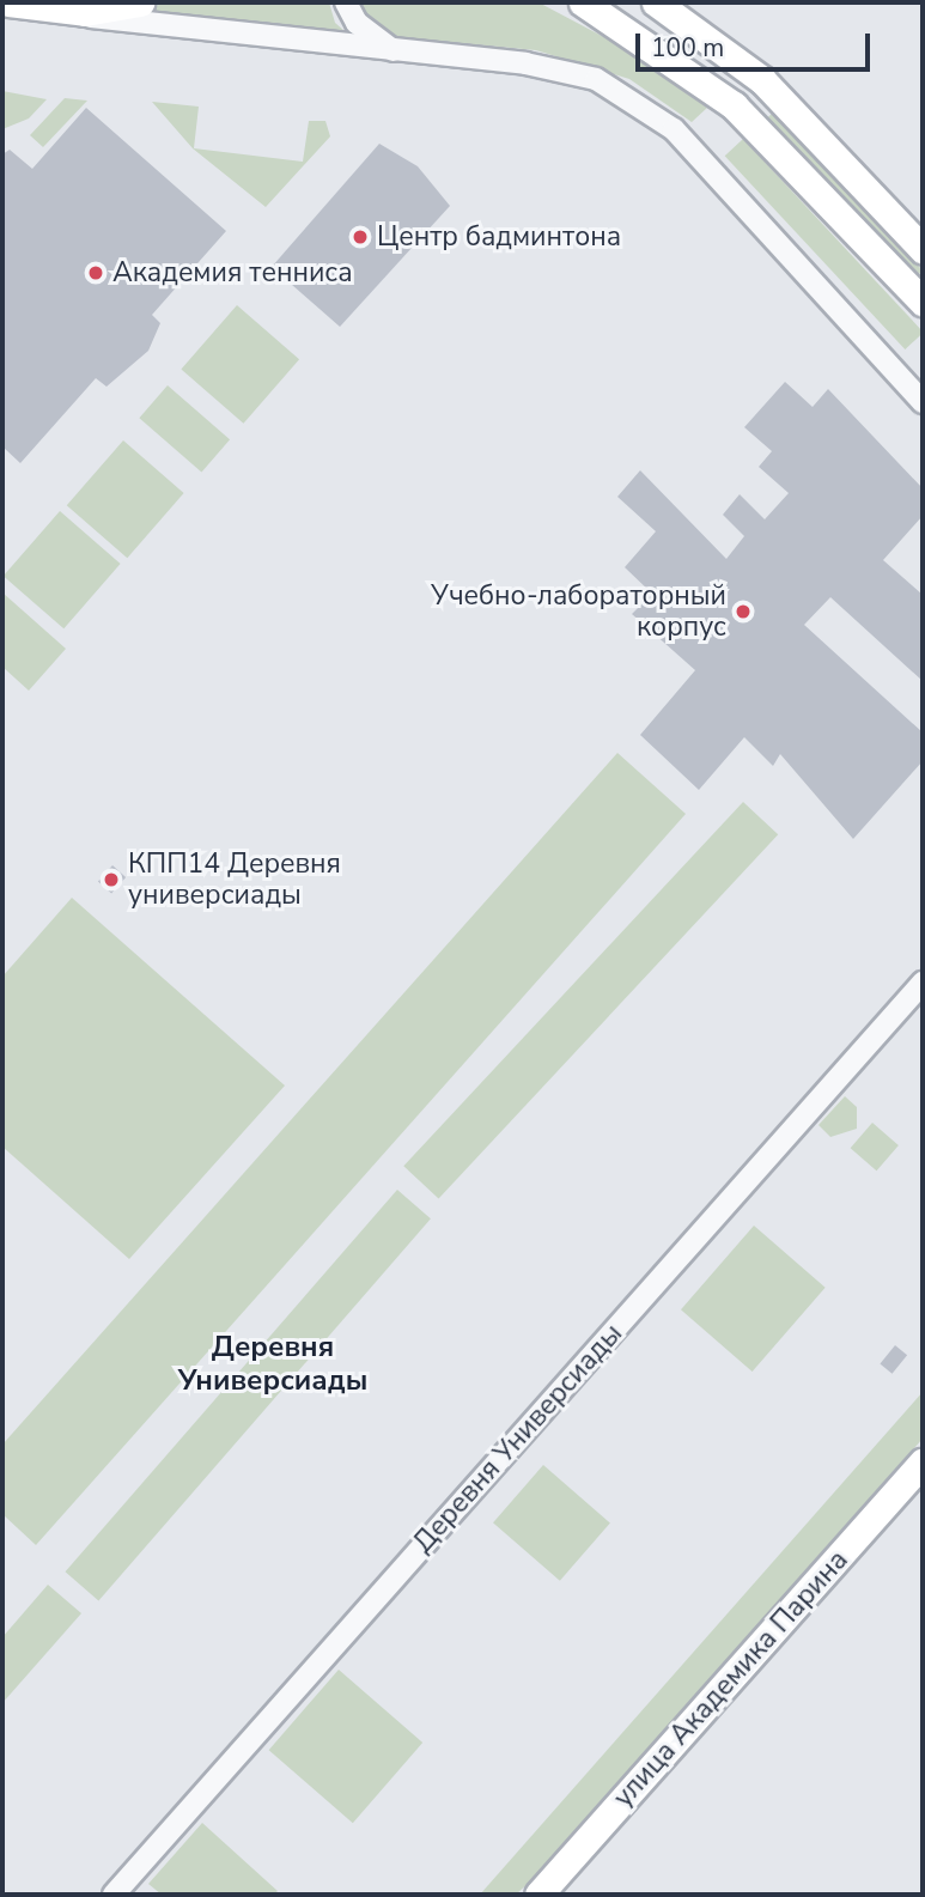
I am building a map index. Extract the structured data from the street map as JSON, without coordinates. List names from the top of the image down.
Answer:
{
  "streets": {
    "main road": ["улица Академика Парина"],
    "street": ["Деревня Универсиады"]
  },
  "districts": ["Деревня Универсиады"],
  "places": [
    "Центр бадминтона",
    "Академия тенниса",
    "Учебно-лабораторный корпус",
    "КПП14 Деревня универсиады"
  ],
  "scale_bar": "100 m"
}
